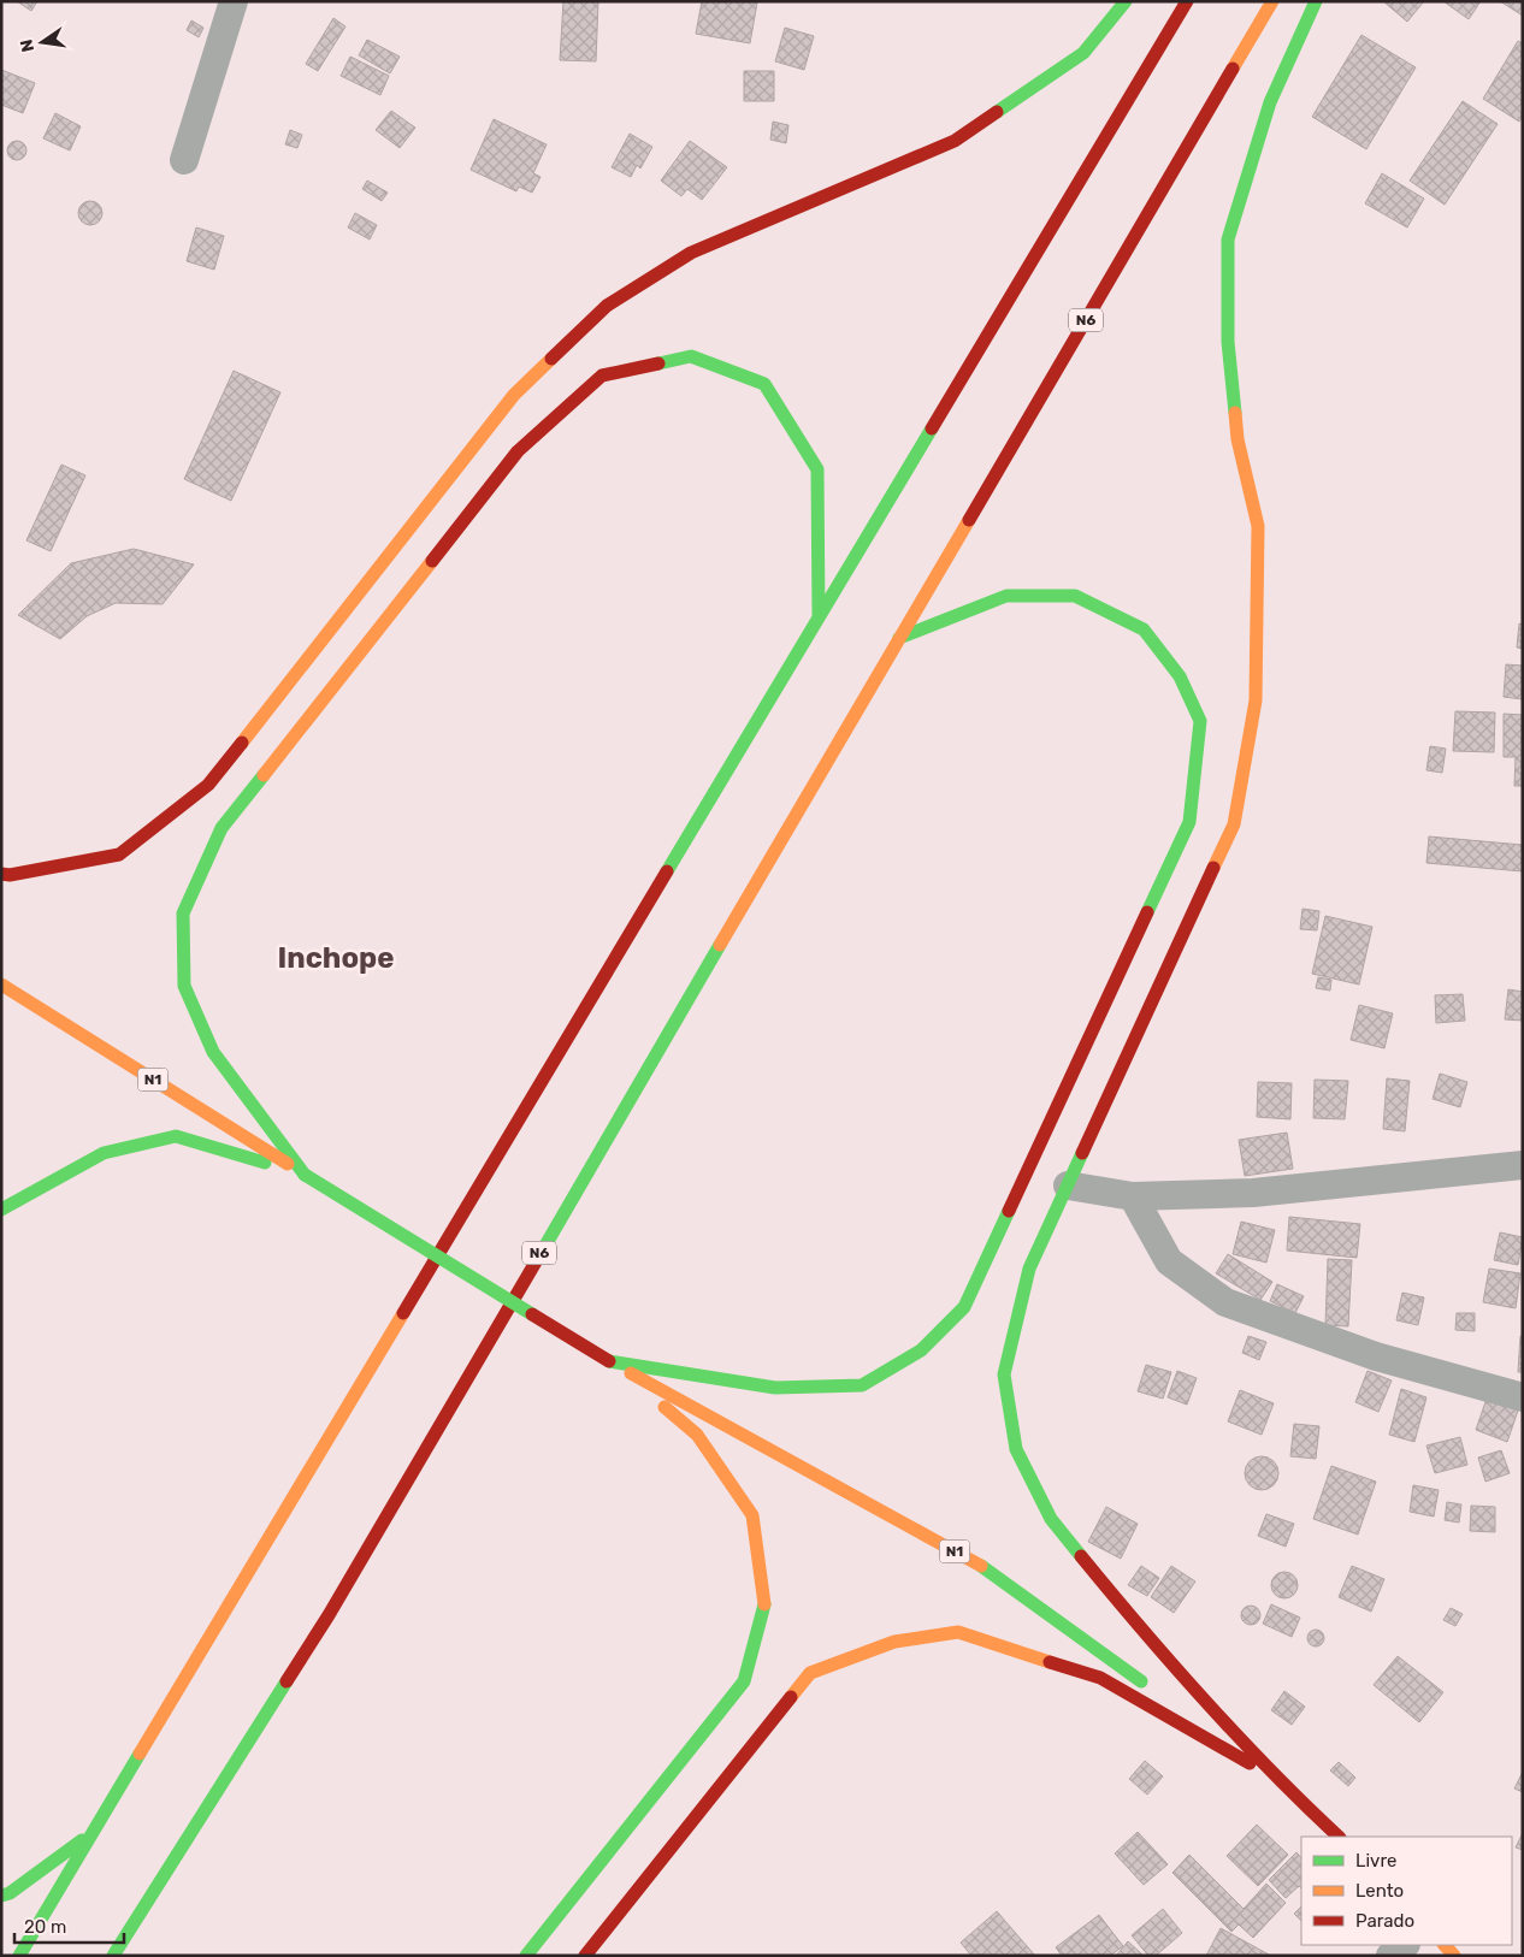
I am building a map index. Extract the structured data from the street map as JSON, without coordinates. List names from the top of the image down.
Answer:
{
  "streets": {
    "highway": ["N6", "N1"]
  },
  "districts": ["Inchope"],
  "legend": ["Livre", "Lento", "Parado"],
  "scale_bar": "20 m",
  "north": "left"
}
